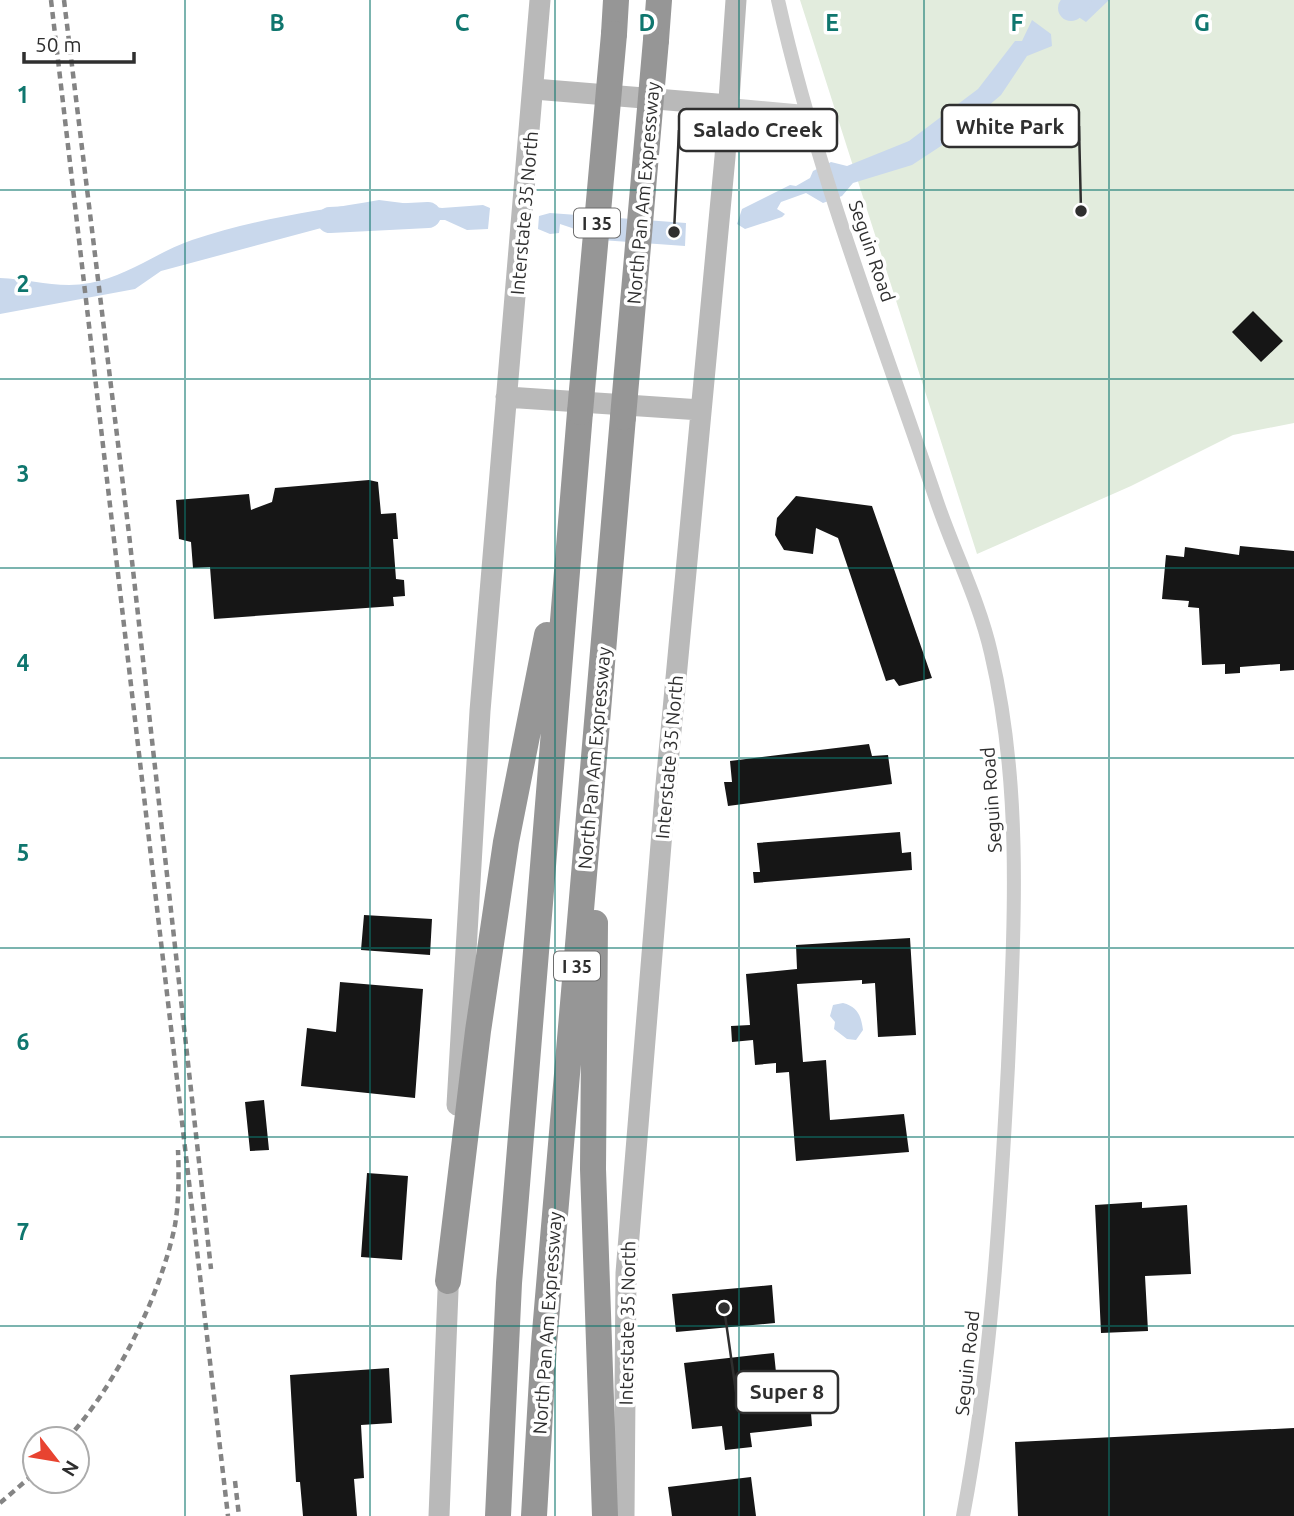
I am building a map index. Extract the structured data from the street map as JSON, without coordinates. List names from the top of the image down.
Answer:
{
  "streets": {
    "highway": ["North Pan Am Expressway", "I 35"],
    "main road": ["Interstate 35 North"],
    "street": ["Seguin Road"]
  },
  "places": ["White Park", "Salado Creek", "Super 8"],
  "scale_bar": "50 m",
  "north": "bottom right",
  "grid": {
    "columns": [
      "B",
      "C",
      "D",
      "E",
      "F",
      "G"
    ],
    "rows": [
      "1",
      "2",
      "3",
      "4",
      "5",
      "6",
      "7"
    ]
  }
}
